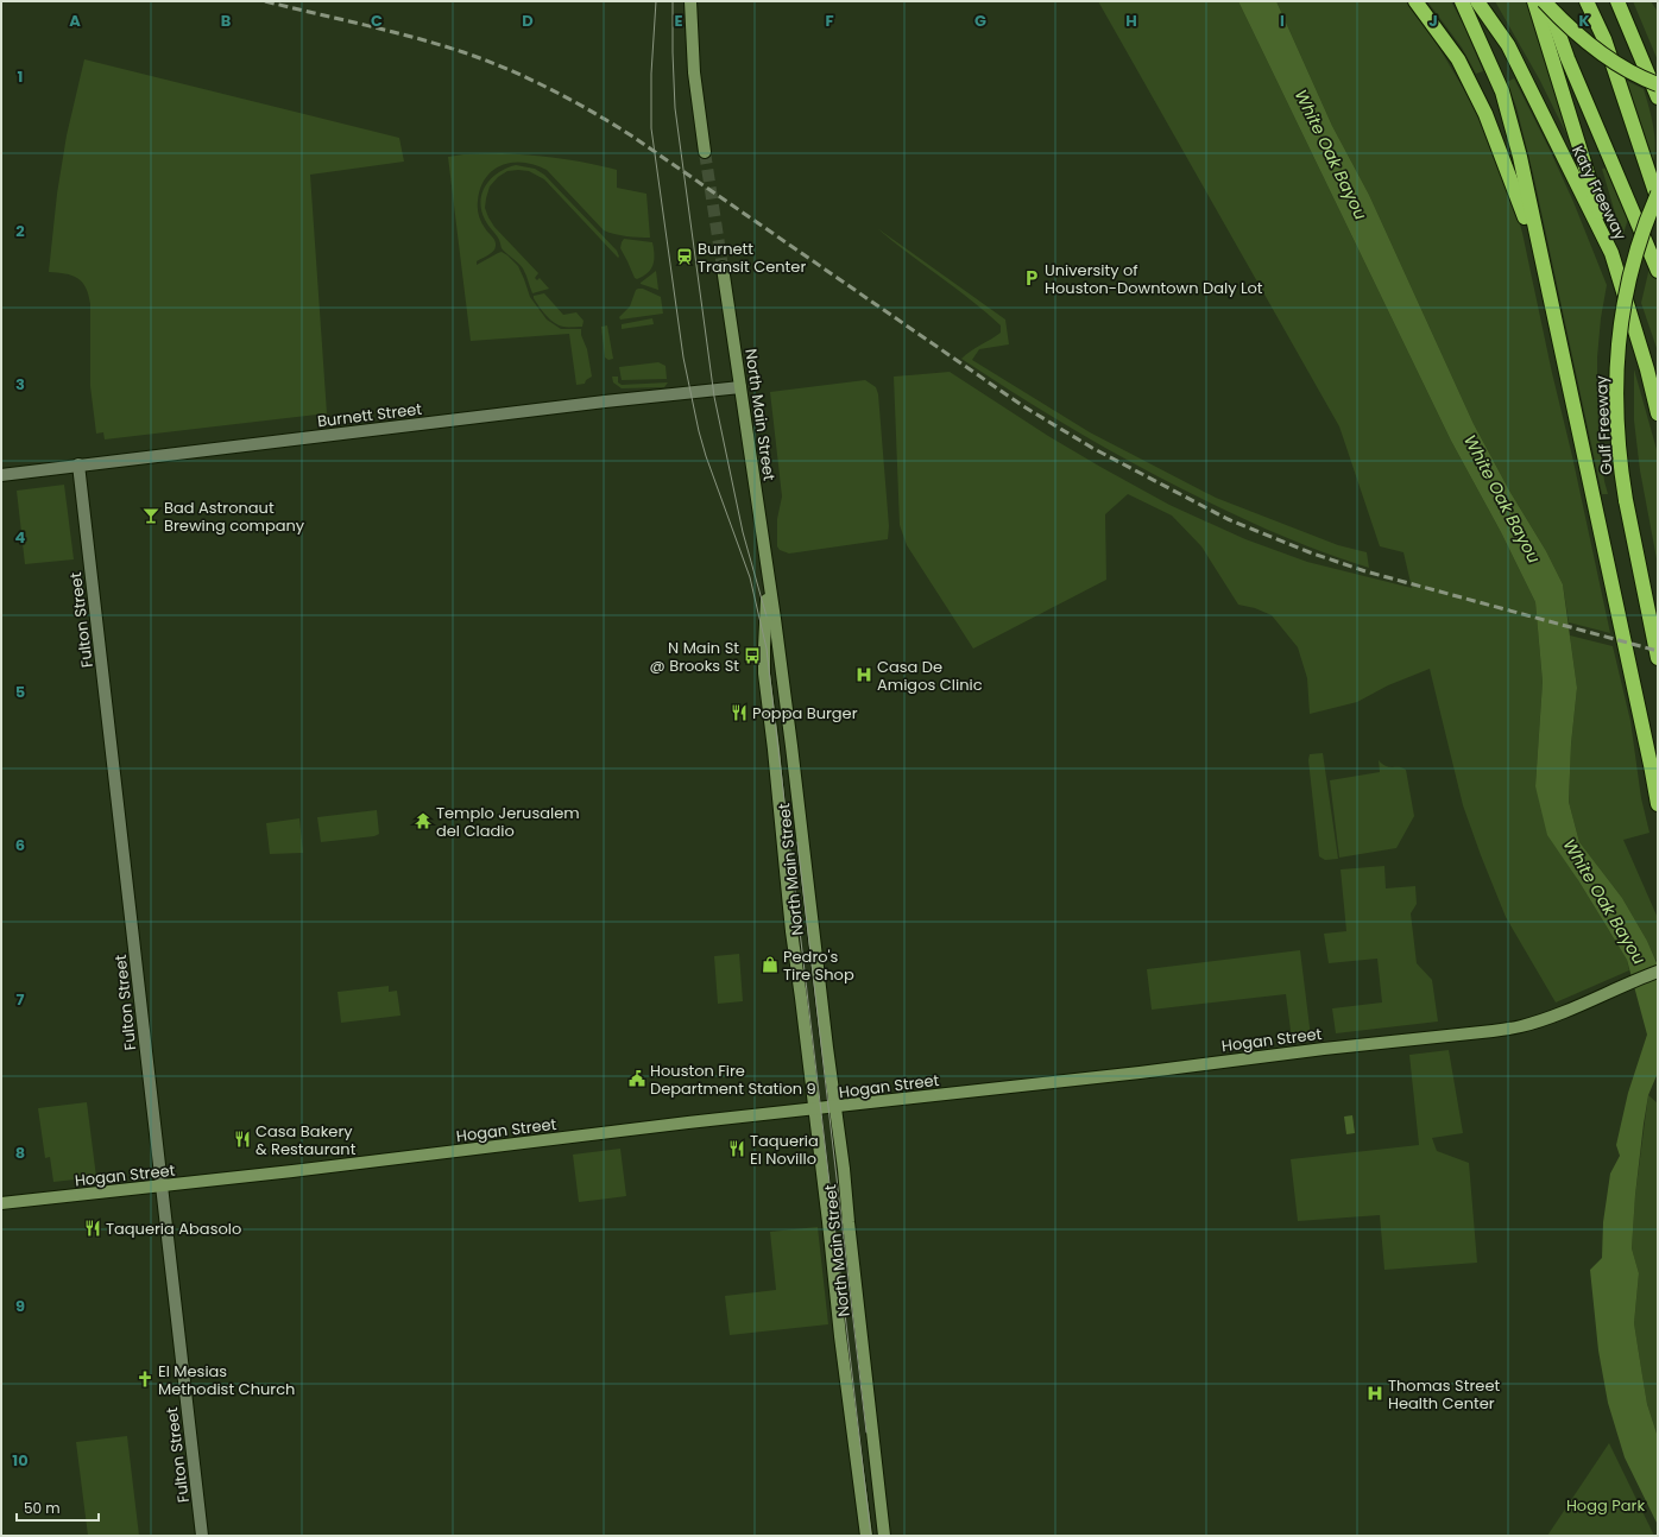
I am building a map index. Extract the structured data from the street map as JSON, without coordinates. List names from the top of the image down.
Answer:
{
  "streets": {
    "highway": ["Katy Freeway", "Gulf Freeway"],
    "main road": ["North Main Street", "Hogan Street"],
    "street": ["Burnett Street", "Fulton Street"]
  },
  "crossings": [
    ["Burnett Street", "North Main Street"],
    ["Burnett Street", "Fulton Street"],
    ["North Main Street", "Hogan Street"],
    ["Fulton Street", "Hogan Street"]
  ],
  "water": ["White Oak Bayou"],
  "parks": ["Hogg Park"],
  "places": {
    "station": ["Burnett Transit Center"],
    "parking": ["University of Houston-Downtown Daly Lot"],
    "bar": ["Bad Astronaut Brewing company"],
    "bus stop": ["N Main St @ Brooks St"],
    "hospital": ["Casa De Amigos Clinic", "Thomas Street Health Center"],
    "restaurant": [
      "Poppa Burger",
      "Casa Bakery & Restaurant",
      "Taqueria El Novillo",
      "Taqueria Abasolo"
    ],
    "temple": ["Templo Jerusalem del Cladio"],
    "shop": ["Pedro's Tire Shop"],
    "public building": ["Houston Fire Department Station 9"],
    "church": ["El Mesias Methodist Church"]
  },
  "scale_bar": "50 m",
  "grid": {
    "columns": [
      "A",
      "B",
      "C",
      "D",
      "E",
      "F",
      "G",
      "H",
      "I",
      "J",
      "K"
    ],
    "rows": [
      "1",
      "2",
      "3",
      "4",
      "5",
      "6",
      "7",
      "8",
      "9",
      "10"
    ]
  }
}
